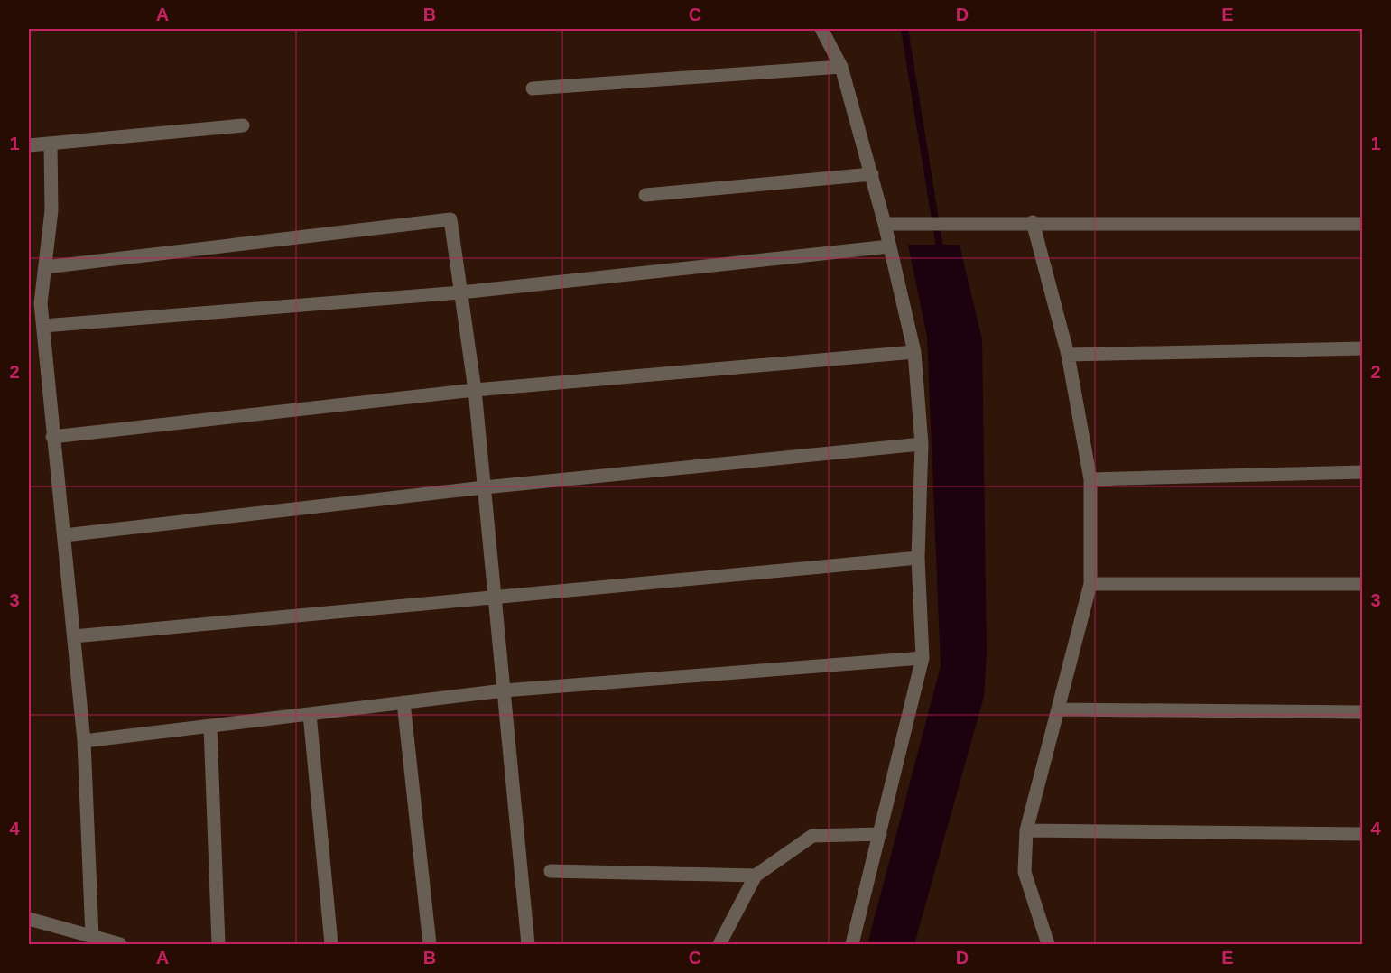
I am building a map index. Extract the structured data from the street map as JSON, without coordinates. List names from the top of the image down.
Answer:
{
  "grid": {
    "columns": [
      "A",
      "B",
      "C",
      "D",
      "E"
    ],
    "rows": [
      "1",
      "2",
      "3",
      "4"
    ]
  }
}
